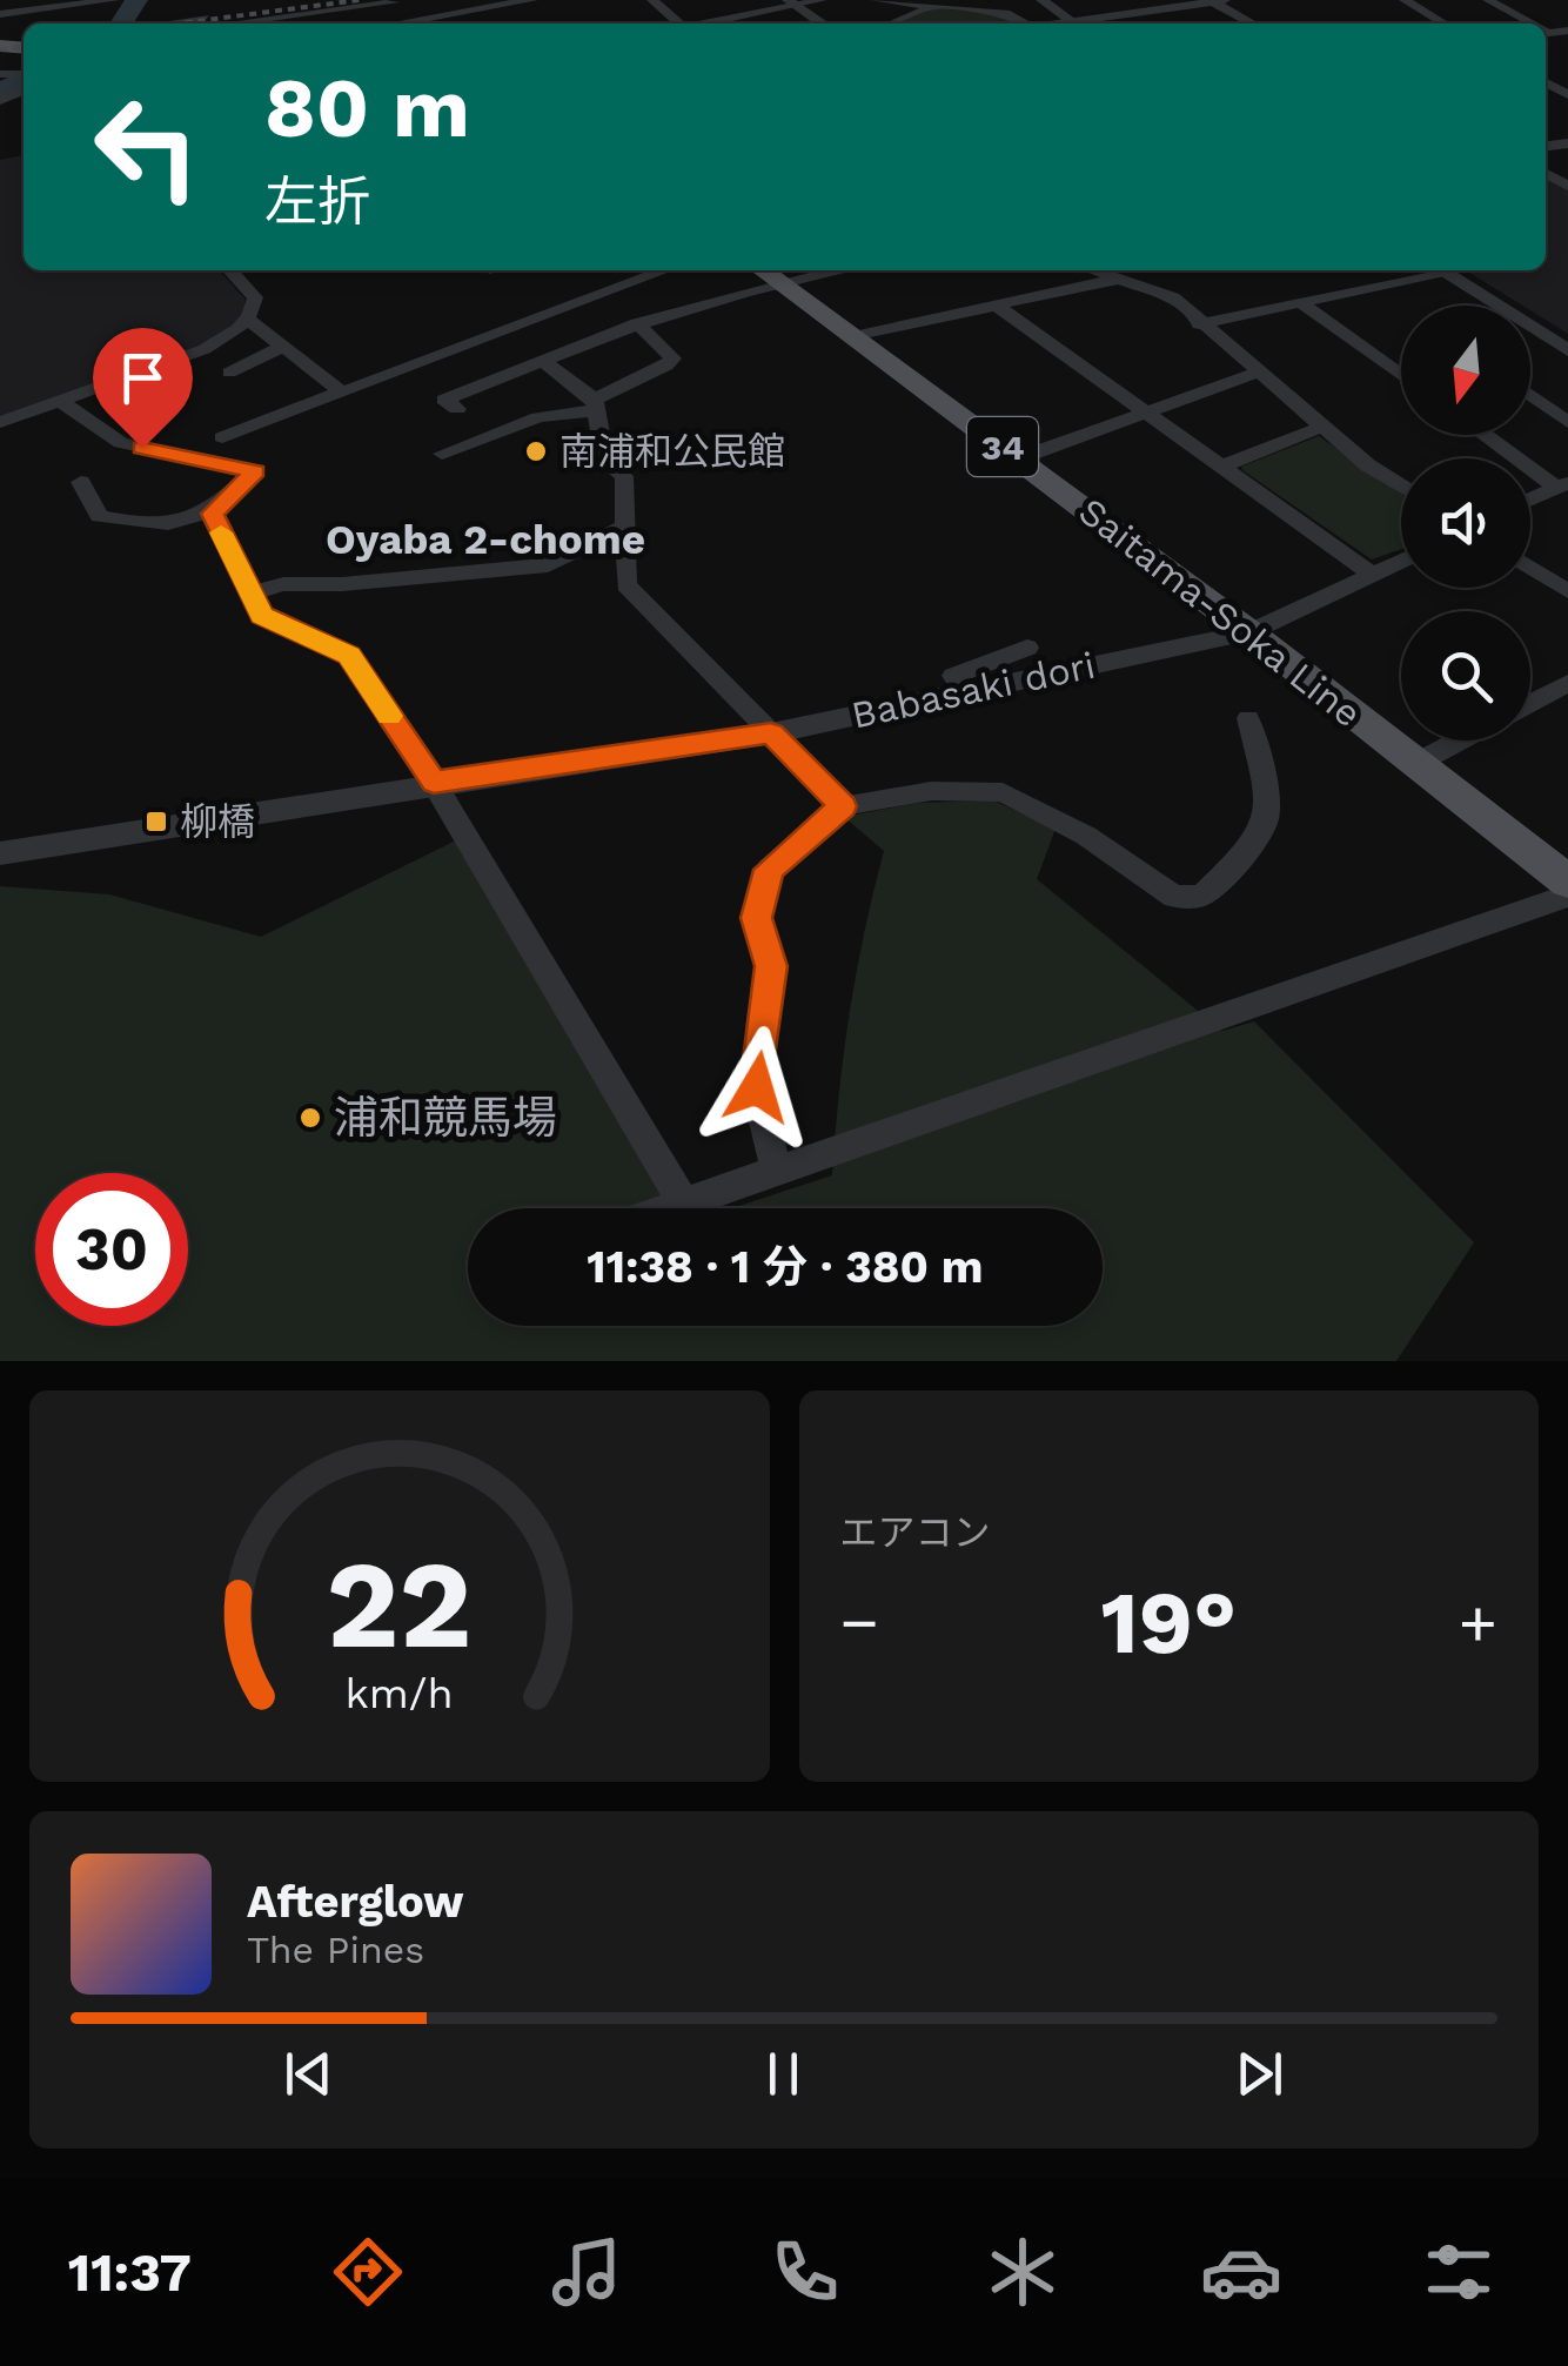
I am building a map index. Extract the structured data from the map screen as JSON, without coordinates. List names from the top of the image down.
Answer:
{
  "streets": {
    "main road": ["34", "Saitama-Soka Line"],
    "street": ["Babasaki dori"]
  },
  "crossings": [
    ["Saitama-Soka Line", "Babasaki dori"]
  ],
  "districts": ["Oyaba 2-chome"],
  "places": {
    "other": ["南浦和公民館", "浦和競馬場"],
    "transit": ["柳橋"]
  },
  "north": "bottom",
  "page": {
    "turn": ["80 m", "左折"],
    "limit": "30",
    "trip": "11:38 · 1 分 · 380 m",
    "tile": "エアコン",
    "heat": ["−", "19°", "+"],
    "song": ["Afterglow", "The Pines"],
    "tabs": "11:37",
    "gauge": ["22", "km/h"]
  }
}
